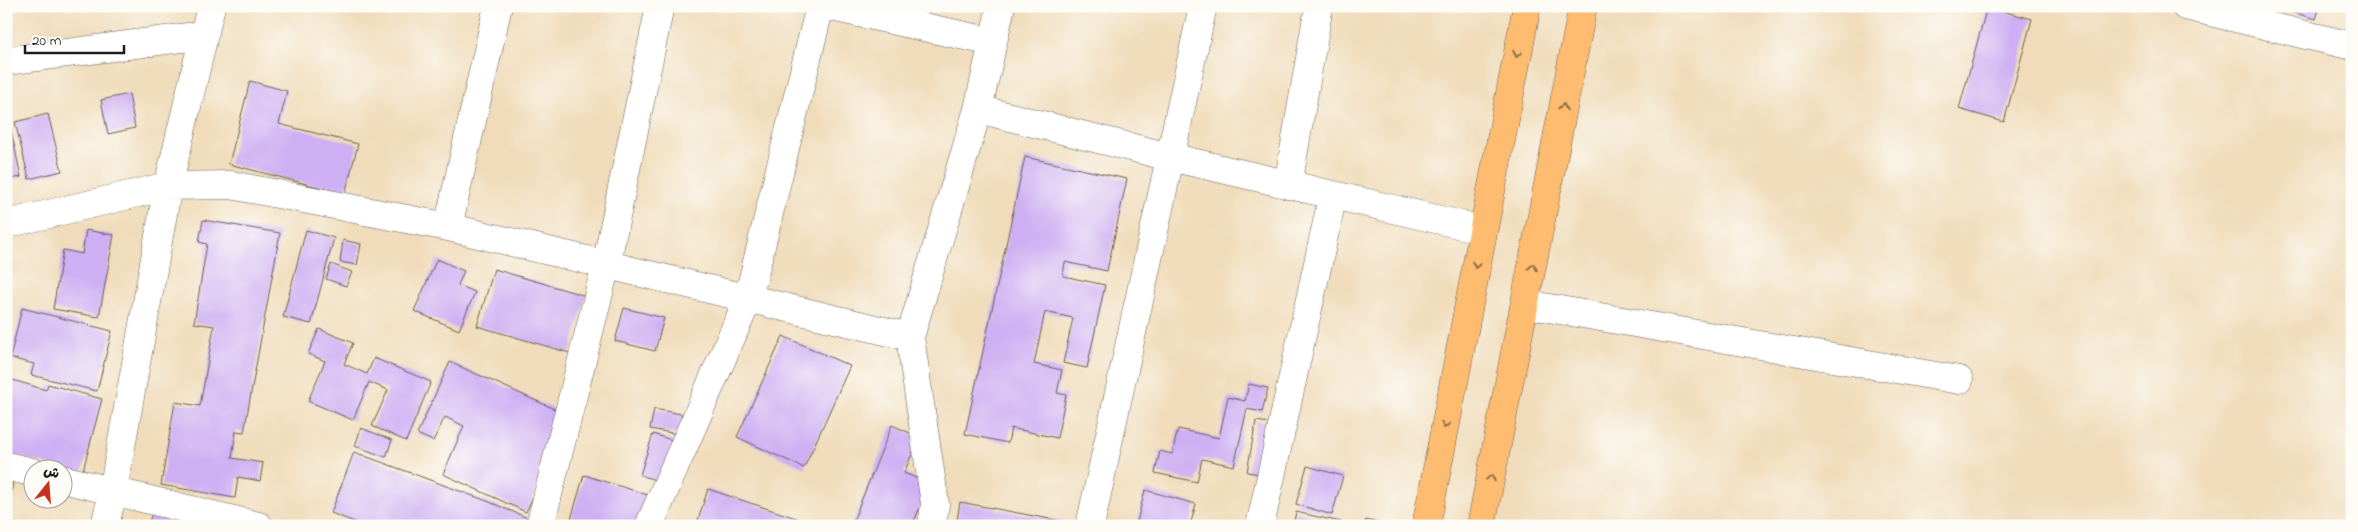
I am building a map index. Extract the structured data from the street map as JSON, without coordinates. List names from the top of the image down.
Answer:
{
  "scale_bar": "20 m",
  "north": "top"
}
